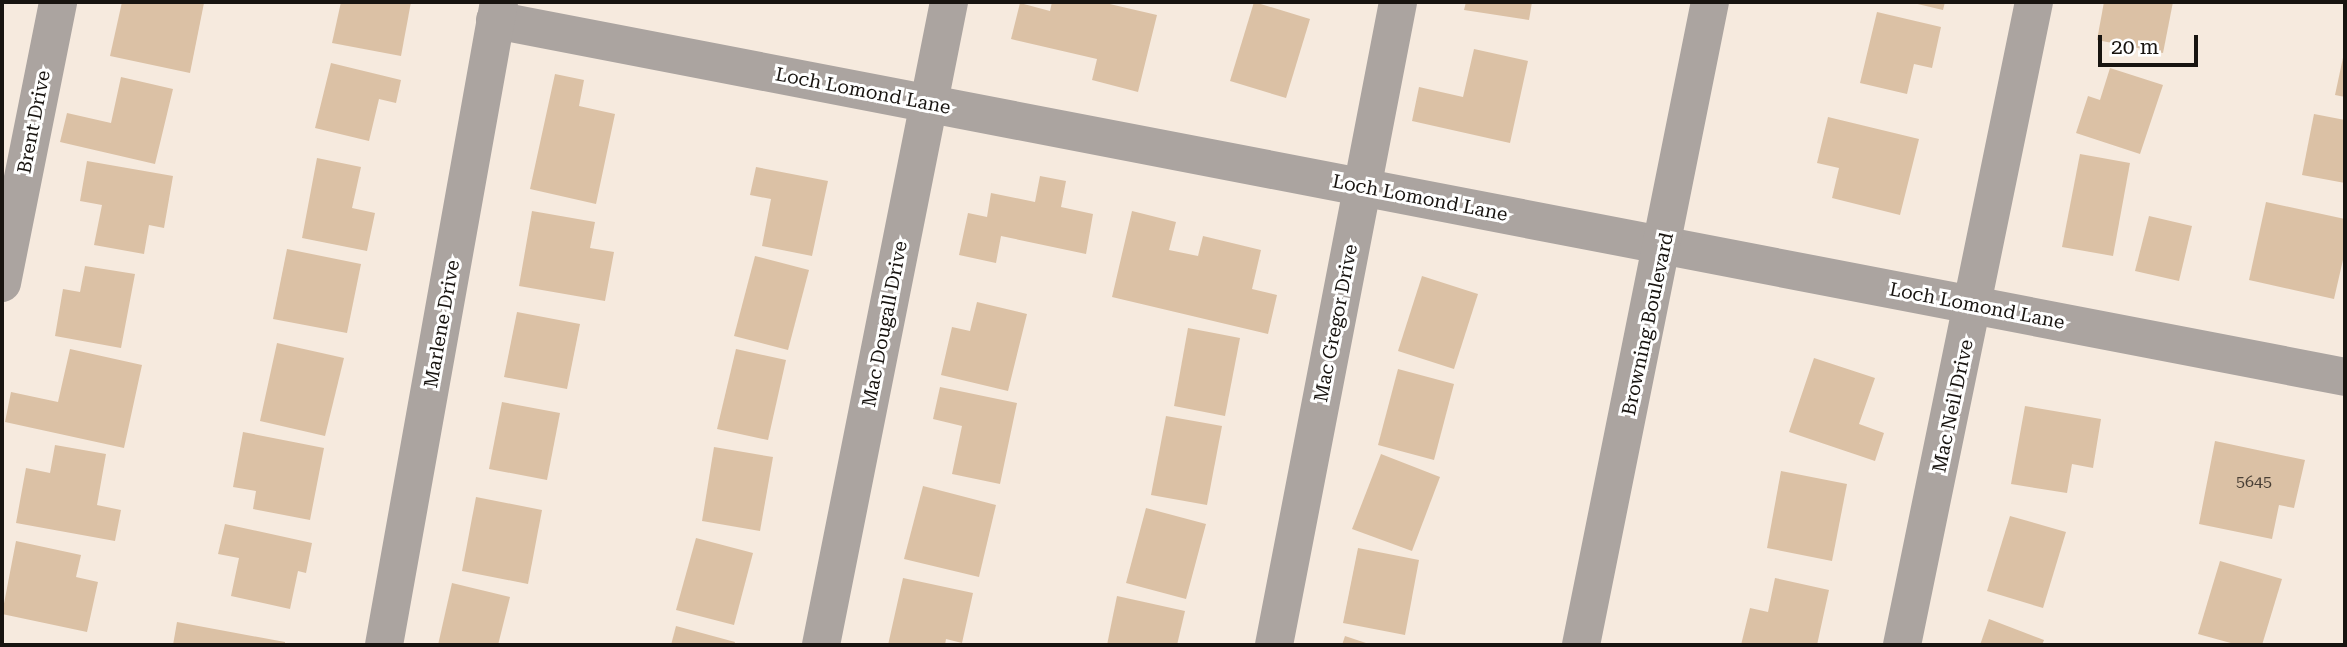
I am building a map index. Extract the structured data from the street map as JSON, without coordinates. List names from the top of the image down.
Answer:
{
  "streets": {
    "street": [
      "Loch Lomond Lane",
      "Brent Drive",
      "Mac Gregor Drive",
      "Marlene Drive",
      "Mac Dougall Drive",
      "Browning Boulevard",
      "Mac Neil Drive"
    ]
  },
  "crossings": [
    ["Loch Lomond Lane", "Mac Gregor Drive"],
    ["Loch Lomond Lane", "Marlene Drive"],
    ["Loch Lomond Lane", "Mac Dougall Drive"],
    ["Loch Lomond Lane", "Browning Boulevard"],
    ["Loch Lomond Lane", "Mac Neil Drive"]
  ],
  "house_numbers": ["5645"],
  "scale_bar": "20 m"
}
